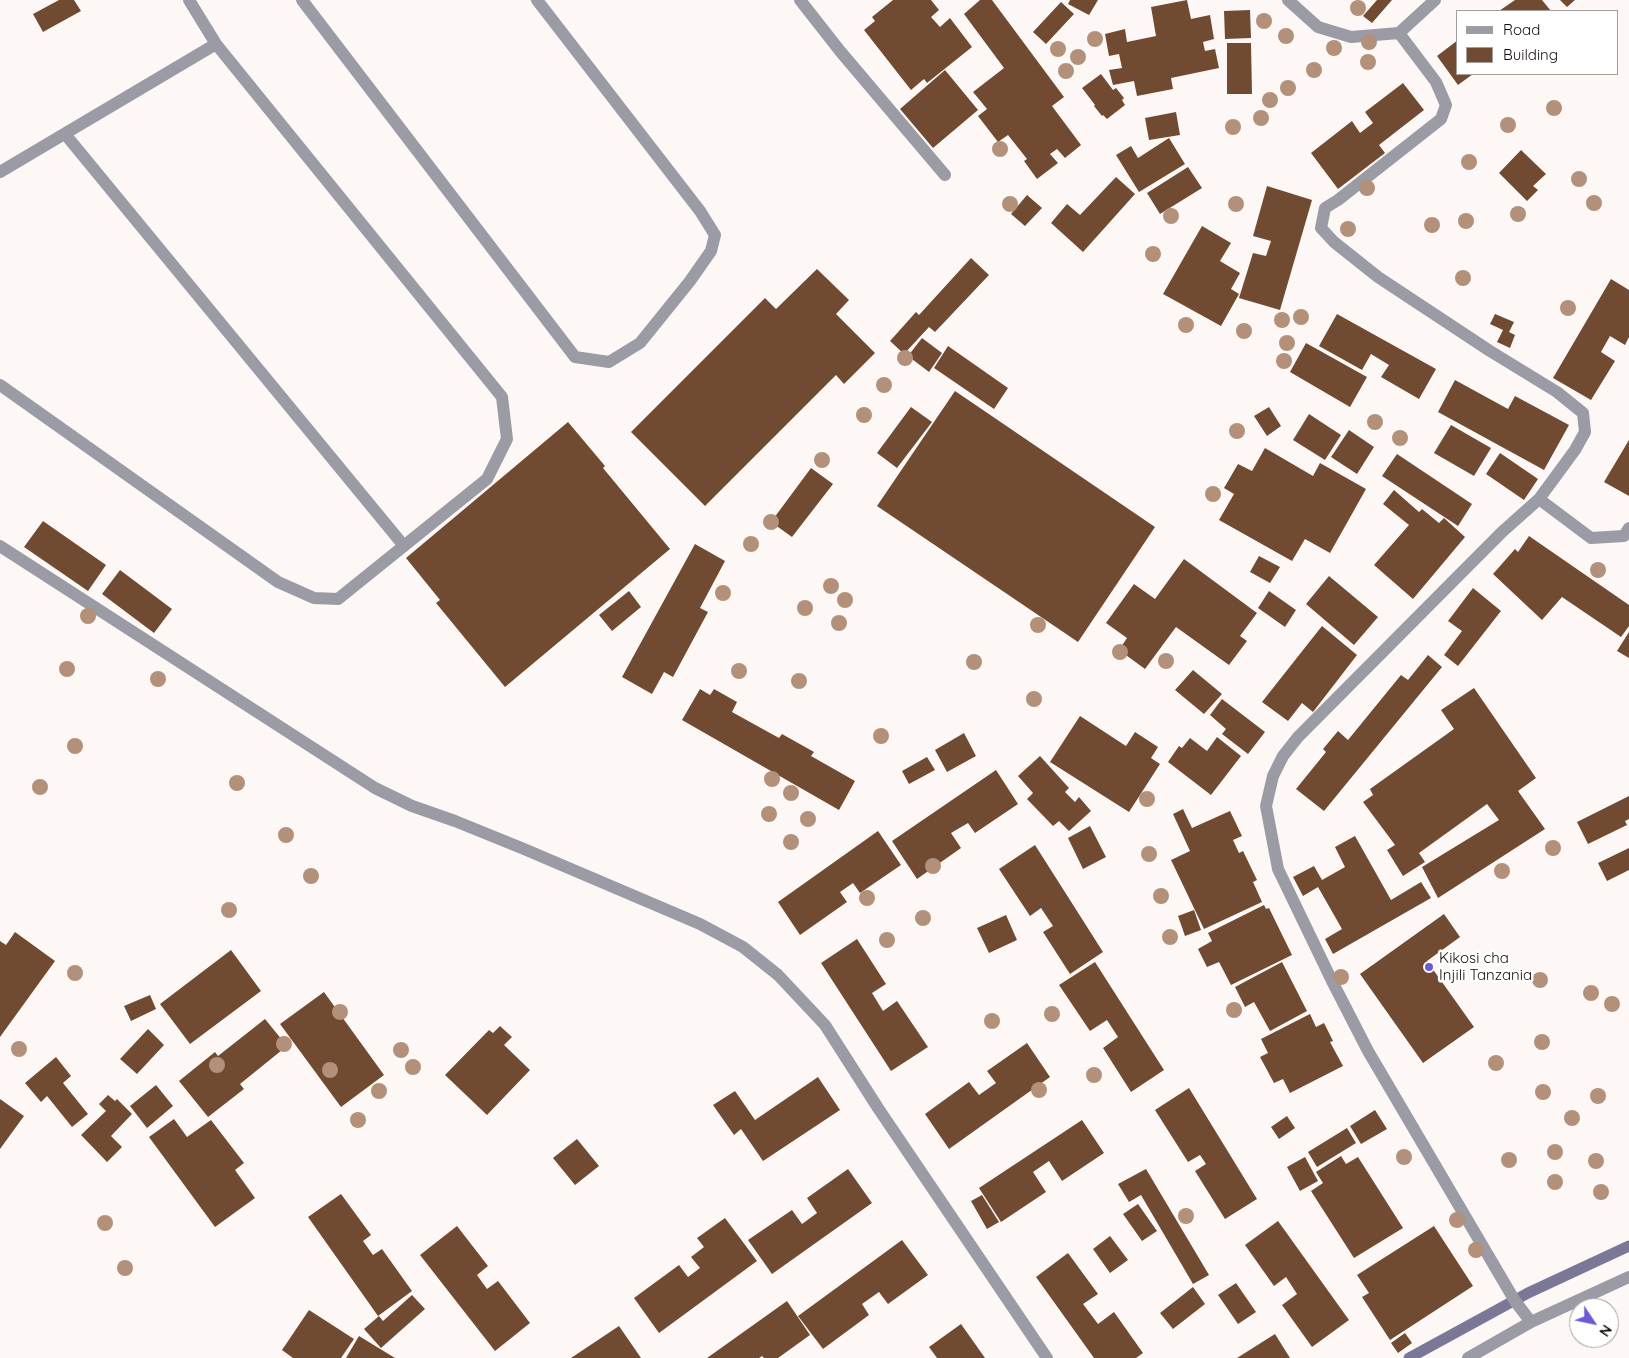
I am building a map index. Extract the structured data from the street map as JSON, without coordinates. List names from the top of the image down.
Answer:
{
  "places": ["Kikosi cha Injili Tanzania"],
  "legend": ["Road", "Building"],
  "north": "bottom right"
}
